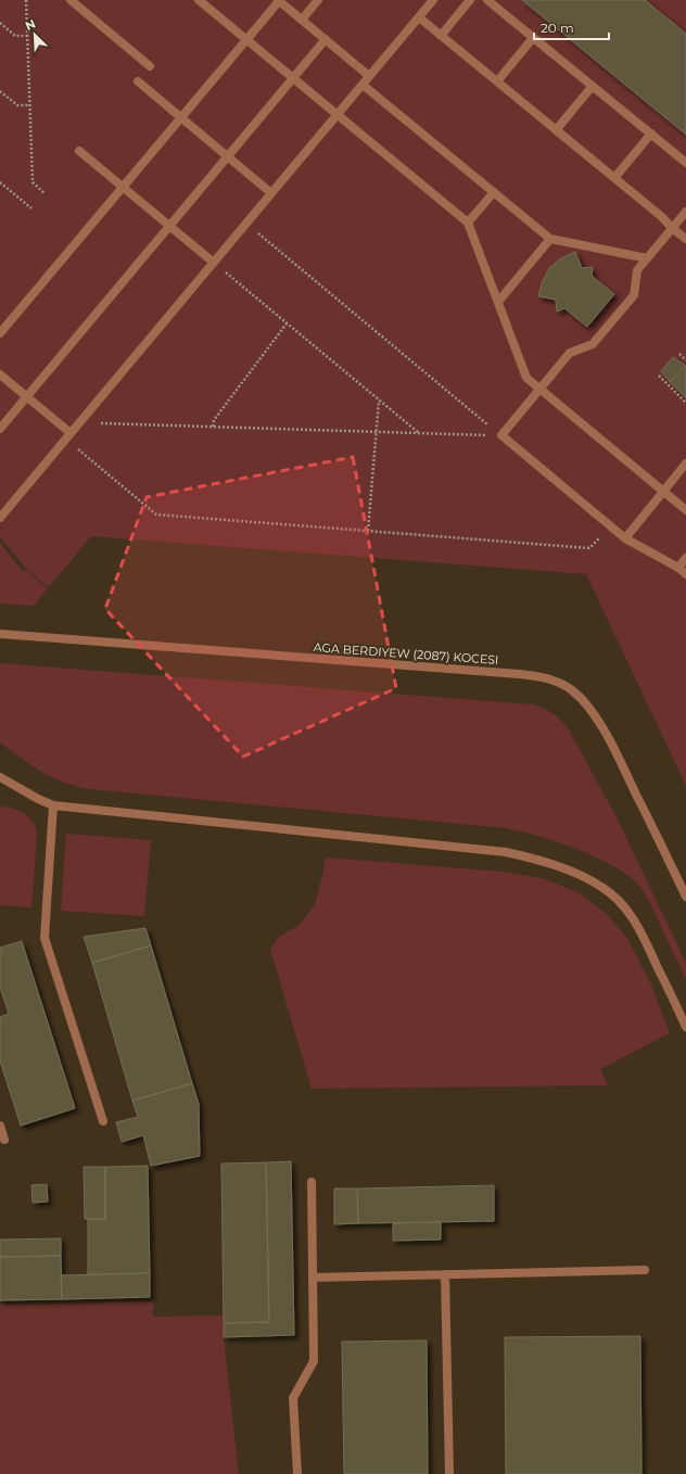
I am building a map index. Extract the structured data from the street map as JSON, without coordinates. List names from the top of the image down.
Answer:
{
  "streets": {
    "street": ["AGA BERDIYEW (2087) KOCESI"]
  },
  "scale_bar": "20 m",
  "north": "top left"
}
